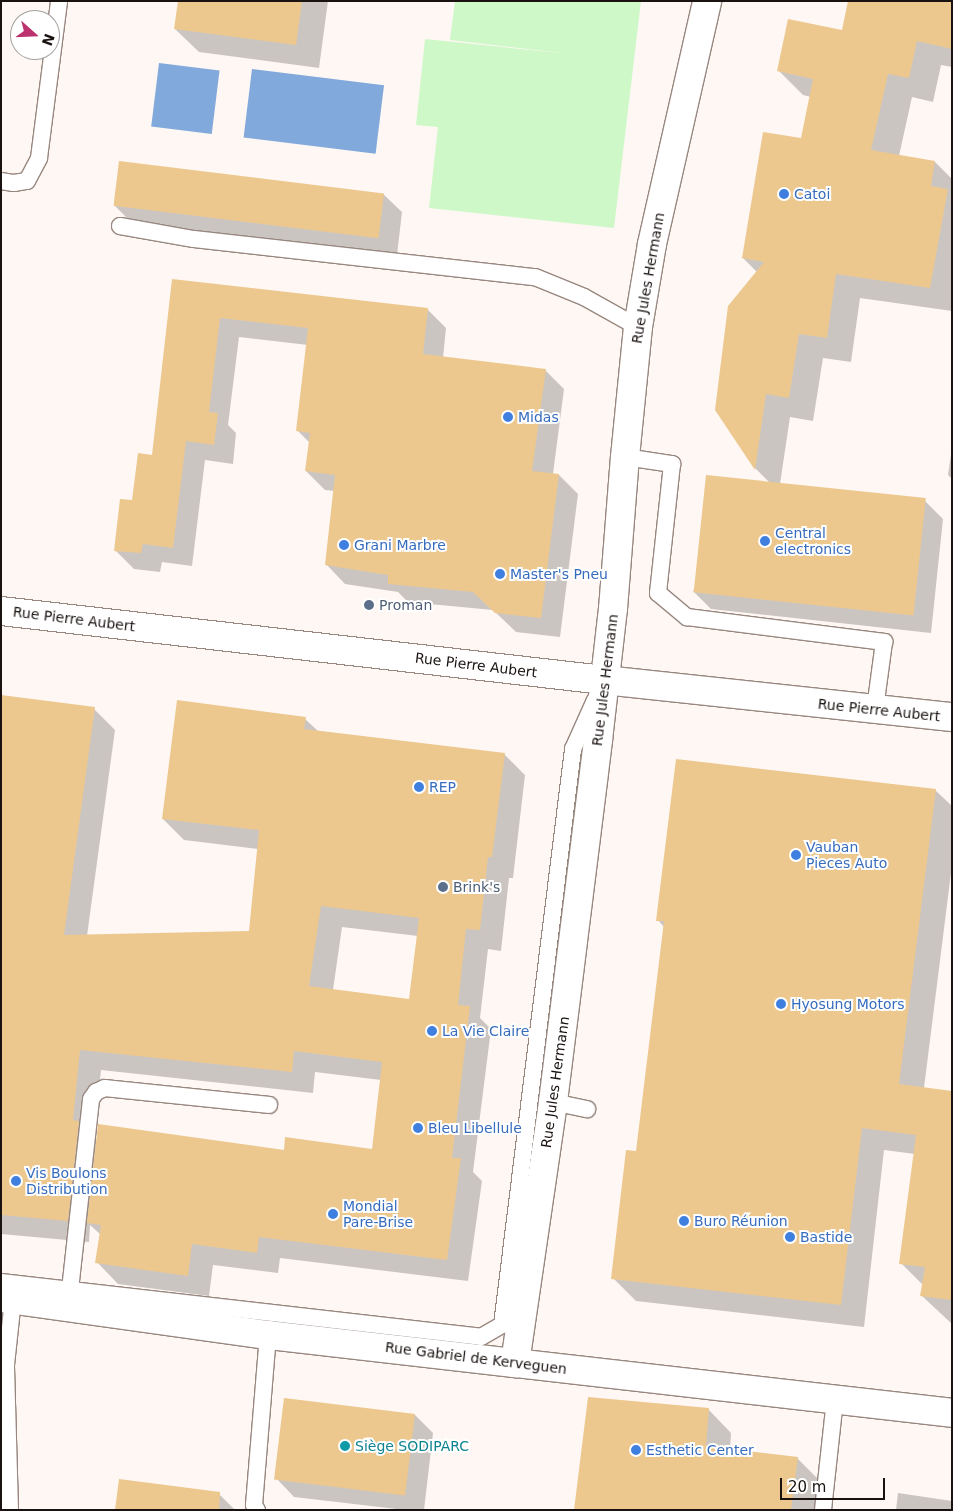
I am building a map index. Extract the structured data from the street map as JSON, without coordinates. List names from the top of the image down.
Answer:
{
  "streets": {
    "street": ["Rue Jules Hermann", "Rue Pierre Aubert", "Rue Gabriel de Kerveguen"]
  },
  "crossings": [
    ["Rue Jules Hermann", "Rue Pierre Aubert"],
    ["Rue Jules Hermann", "Rue Gabriel de Kerveguen"]
  ],
  "places": [
    "Catoi",
    "Midas",
    "Central electronics",
    "Grani Marbre",
    "Master's Pneu",
    "Proman",
    "REP",
    "Vauban Pieces Auto",
    "Brink's",
    "Hyosung Motors",
    "La Vie Claire",
    "Bleu Libellule",
    "Vis Boulons Distribution",
    "Mondial Pare-Brise",
    "Buro Réunion",
    "Bastide",
    "Siège SODIPARC",
    "Esthetic Center"
  ],
  "scale_bar": "20 m",
  "north": "right"
}
